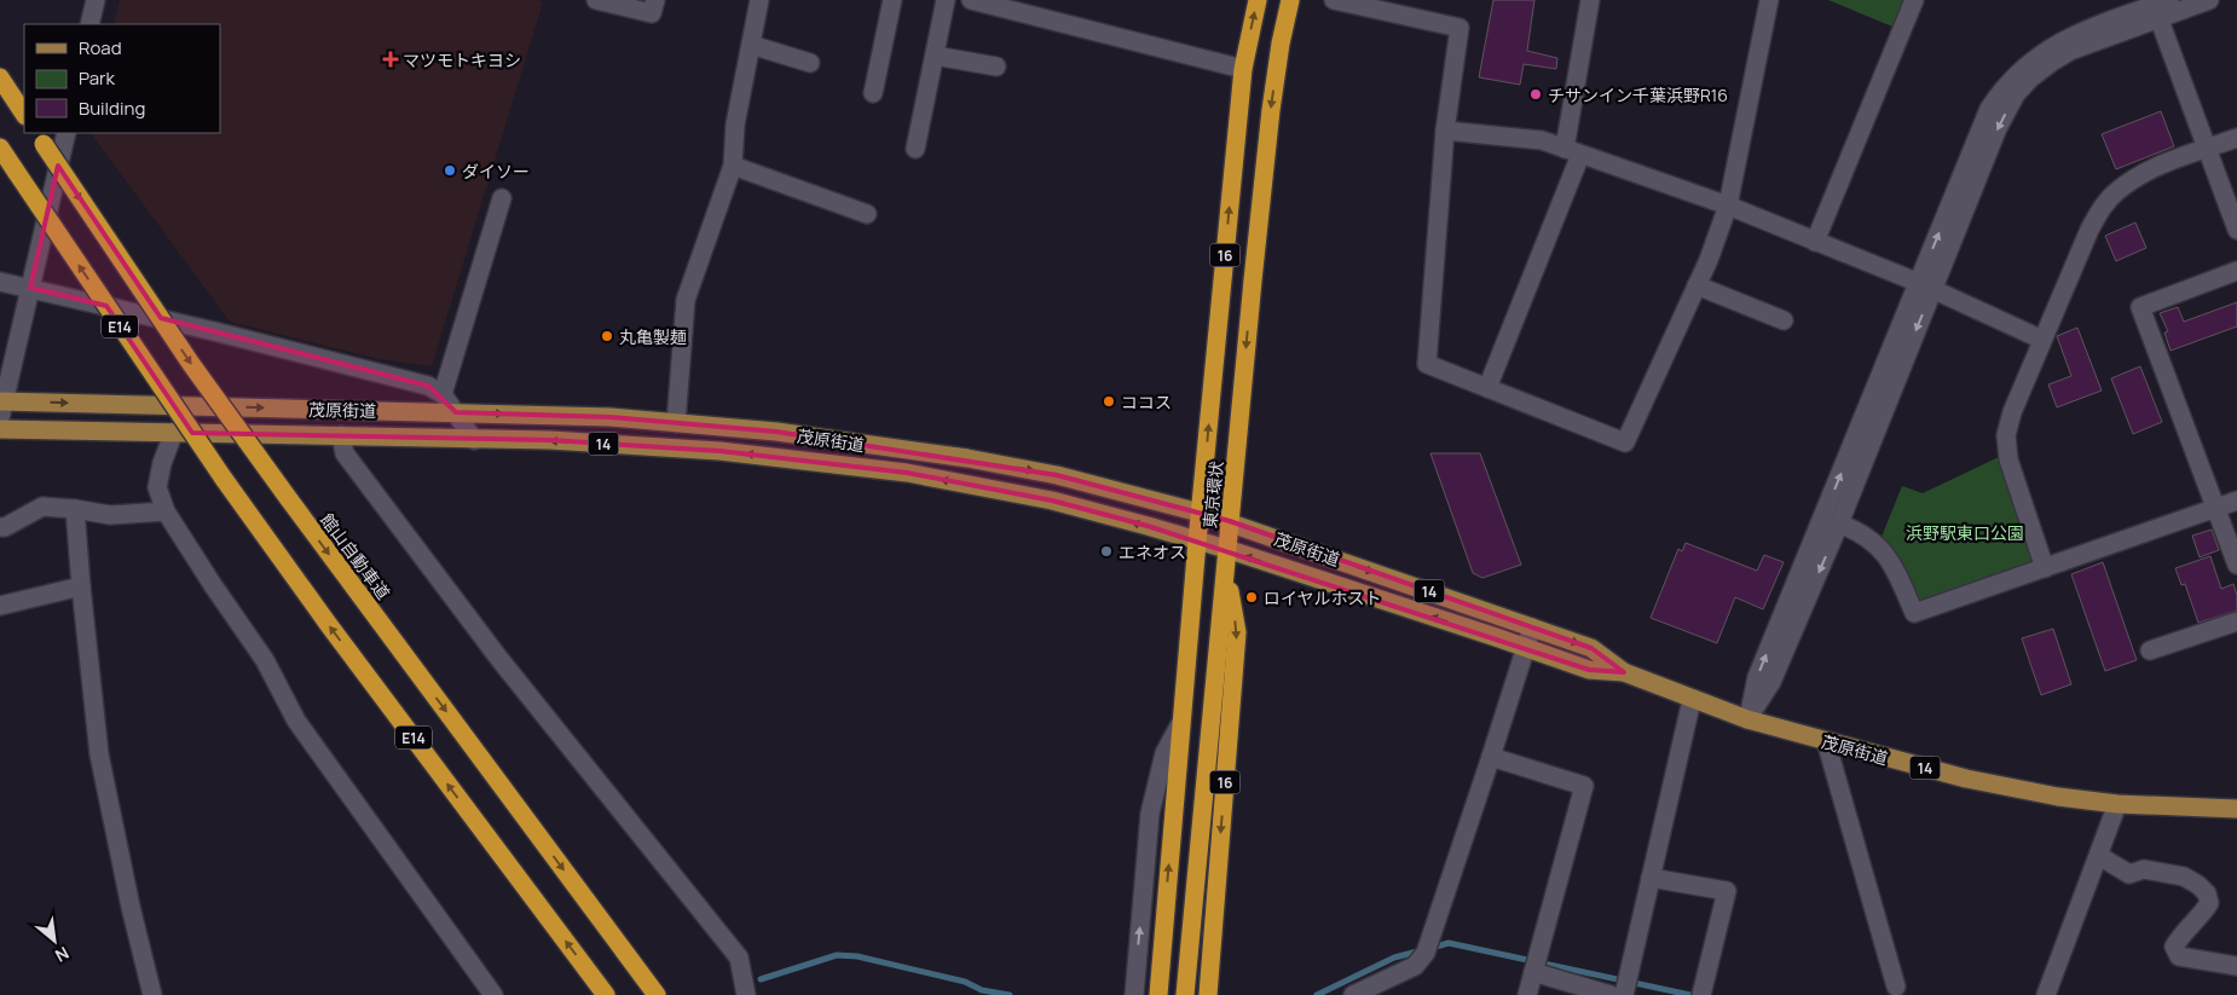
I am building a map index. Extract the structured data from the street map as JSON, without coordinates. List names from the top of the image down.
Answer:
{
  "streets": {
    "highway": [
      "16",
      "E14",
      "東京環状",
      "館山自動車道"
    ],
    "main road": ["茂原街道", "14"]
  },
  "crossings": [
    ["16", "東京環状"],
    ["茂原街道", "東京環状"]
  ],
  "parks": ["浜野駅東口公園"],
  "places": {
    "health": ["マツモトキヨシ"],
    "other": [
      "チサンイン千葉浜野R16",
      "ダイソー",
      "丸亀製麺",
      "ココス",
      "エネオス",
      "ロイヤルホスト"
    ]
  },
  "legend": ["Road", "Park", "Building"],
  "north": "bottom right"
}
